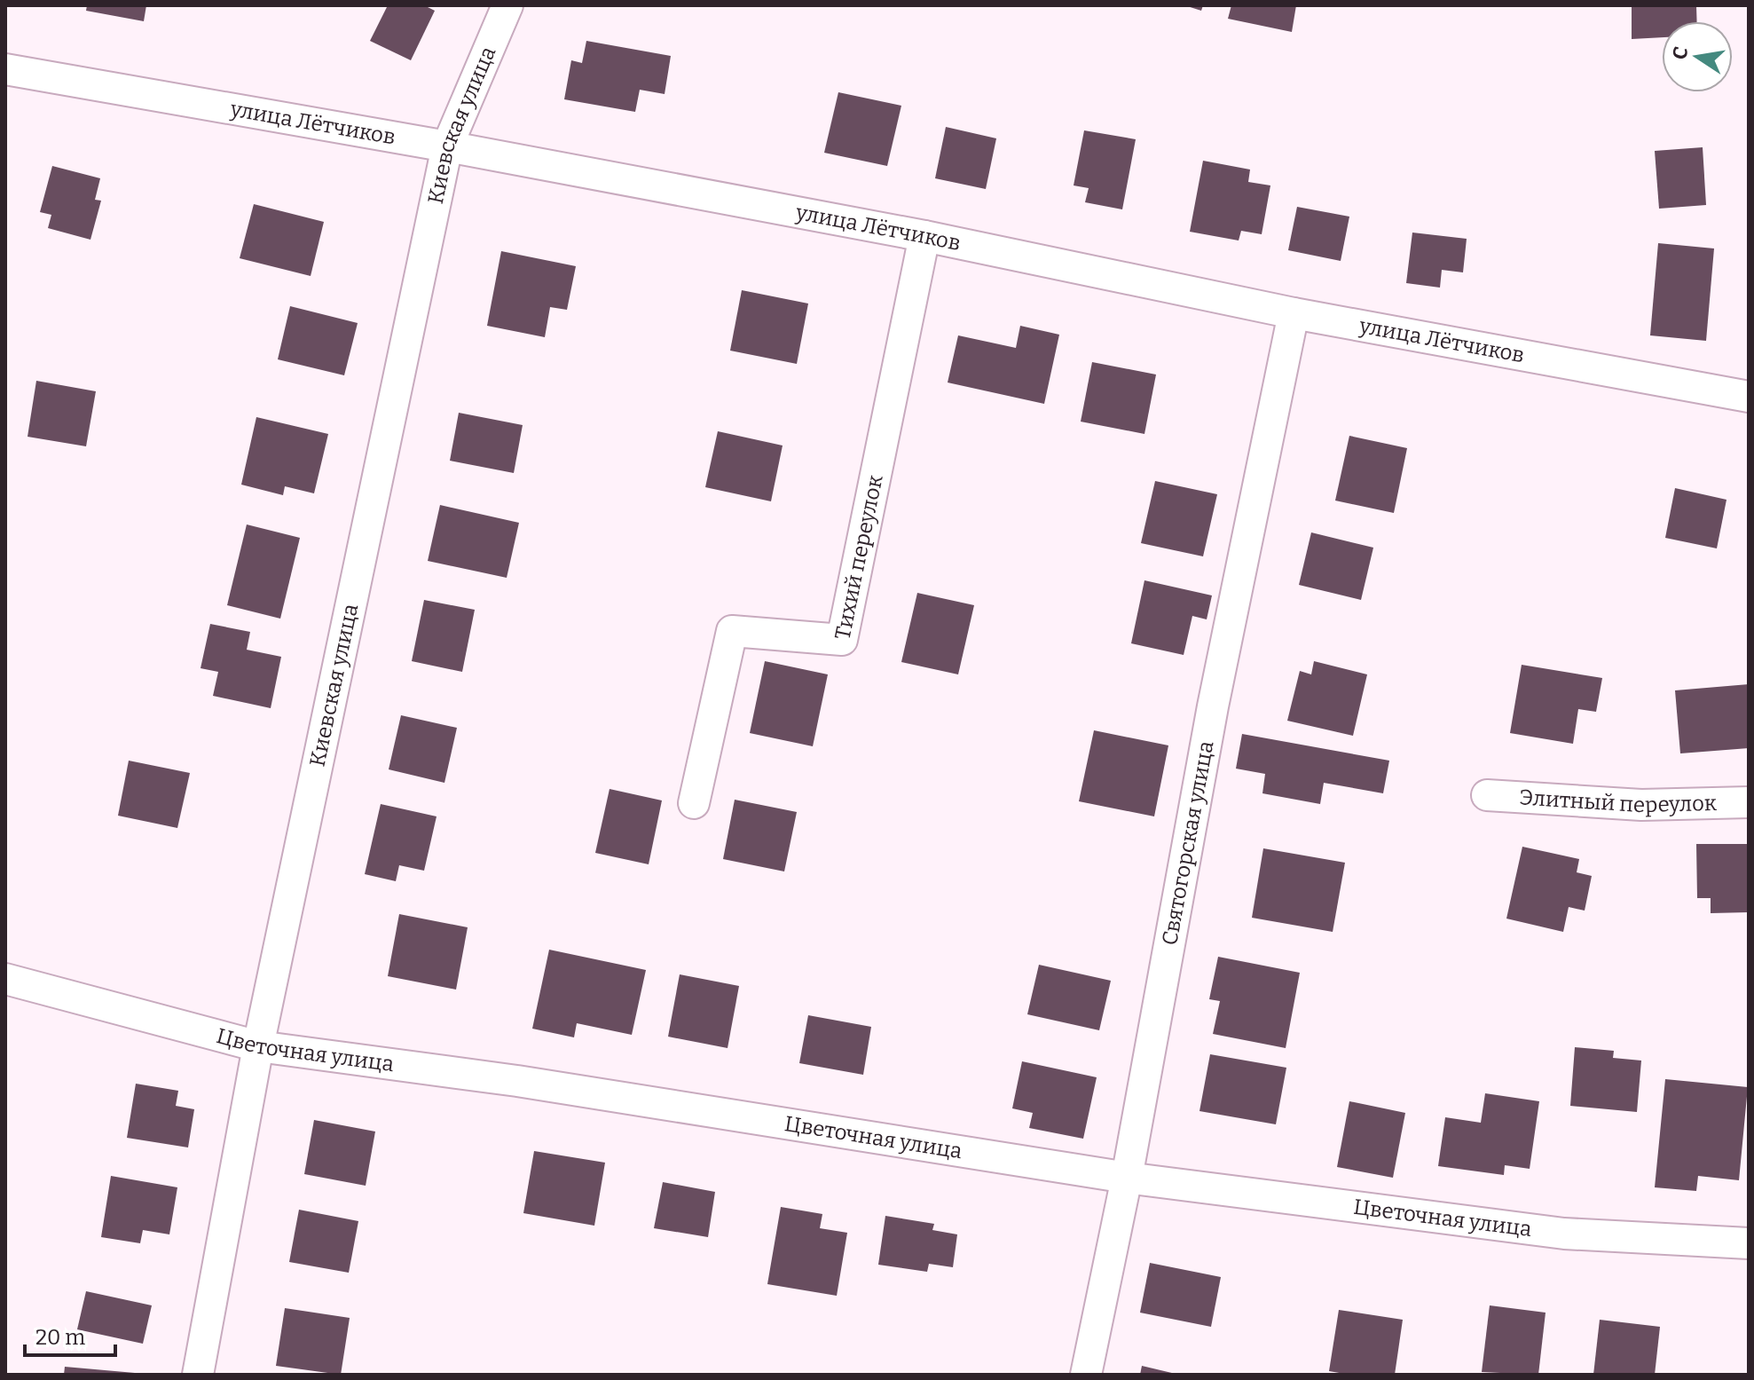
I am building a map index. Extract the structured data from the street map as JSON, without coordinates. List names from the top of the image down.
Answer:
{
  "streets": {
    "street": [
      "улица Лётчиков",
      "Киевская улица",
      "Тихий переулок",
      "Элитный переулок",
      "Святогорская улица",
      "Цветочная улица"
    ]
  },
  "crossings": [
    ["улица Лётчиков", "Киевская улица"],
    ["улица Лётчиков", "Тихий переулок"],
    ["улица Лётчиков", "Святогорская улица"],
    ["Киевская улица", "Цветочная улица"],
    ["Святогорская улица", "Цветочная улица"]
  ],
  "scale_bar": "20 m",
  "north": "left"
}
